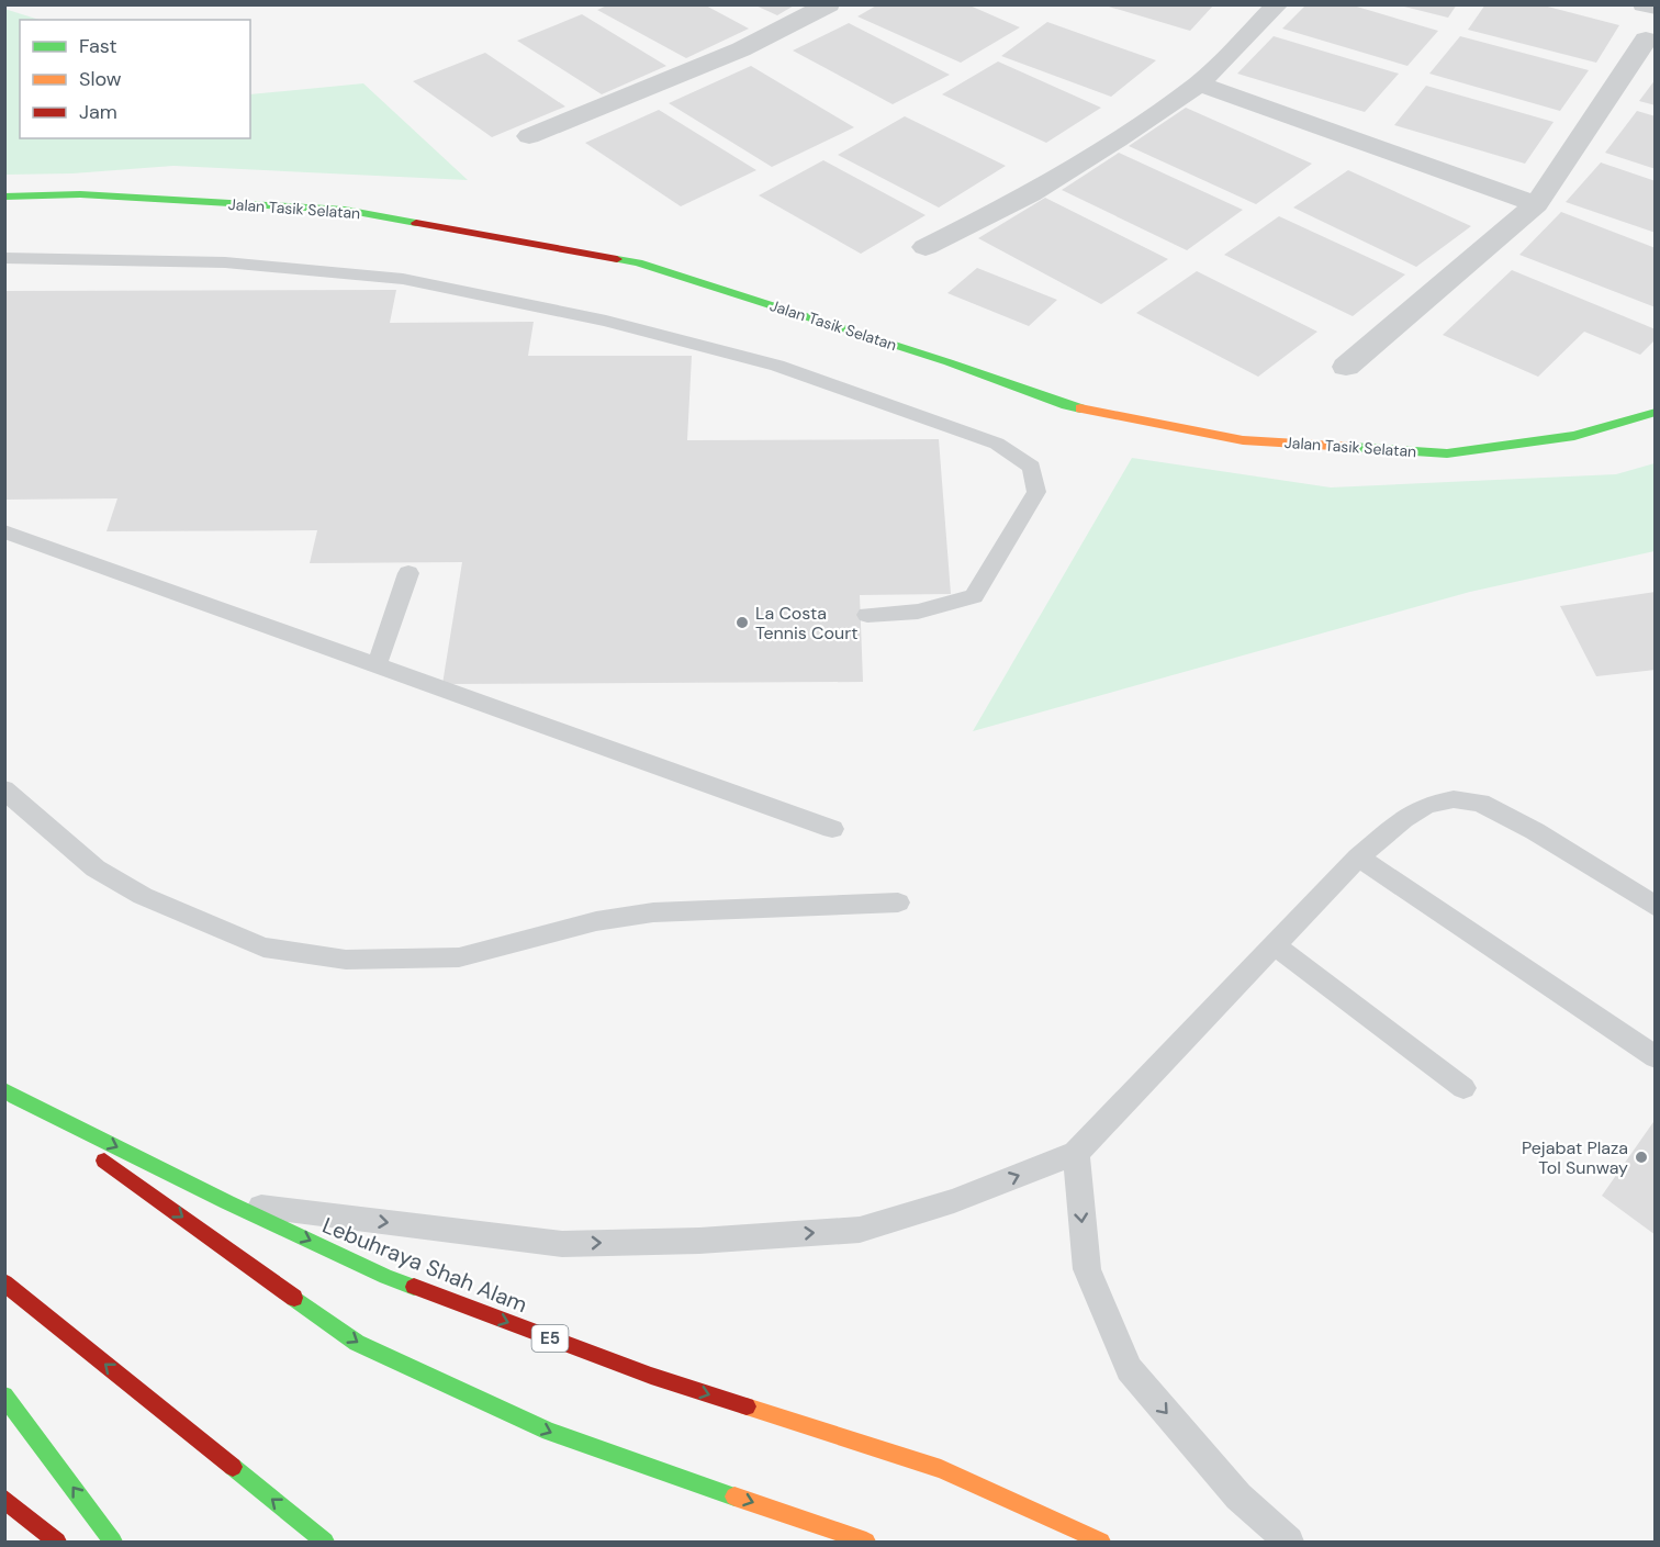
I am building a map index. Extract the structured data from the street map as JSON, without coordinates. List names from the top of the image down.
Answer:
{
  "streets": {
    "main road": ["Jalan Tasik Selatan", "Lebuhraya Shah Alam", "E5"]
  },
  "places": ["La Costa Tennis Court", "Pejabat Plaza Tol Sunway"],
  "legend": ["Fast", "Slow", "Jam"]
}
